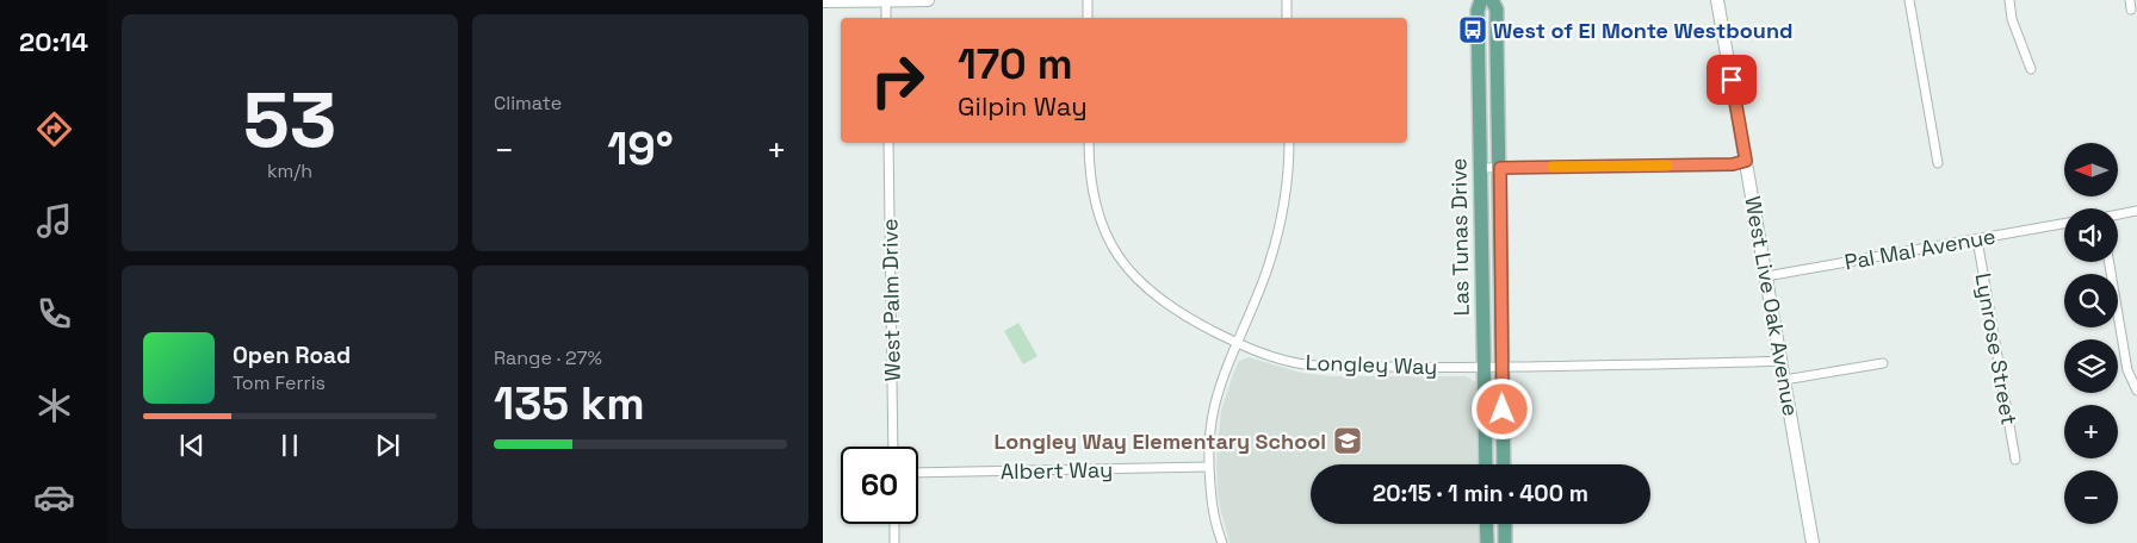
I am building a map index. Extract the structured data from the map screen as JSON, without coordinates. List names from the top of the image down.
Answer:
{
  "streets": {
    "main road": ["Las Tunas Drive"],
    "street": [
      "Pal Mal Avenue",
      "West Palm Drive",
      "West Live Oak Avenue",
      "Lynrose Street",
      "Longley Way",
      "Albert Way"
    ]
  },
  "crossings": [
    ["Las Tunas Drive", "Longley Way"],
    ["Pal Mal Avenue", "West Live Oak Avenue"],
    ["Pal Mal Avenue", "Lynrose Street"],
    ["West Live Oak Avenue", "Longley Way"]
  ],
  "places": {
    "bus stop": ["West of El Monte Westbound"],
    "school or university": ["Longley Way Elementary School"]
  },
  "north": "left",
  "page": {
    "tabs": "20:14",
    "tile": [
      ["53", "km/h"],
      "Climate",
      ["Range · 27%", "135 km"]
    ],
    "turn": ["170 m", "Gilpin Way"],
    "heat": ["−", "19°", "+"],
    "map_buttons": ["+", "−"],
    "song": ["Open Road", "Tom Ferris"],
    "limit": "60",
    "trip": "20:15 · 1 min · 400 m"
  }
}
